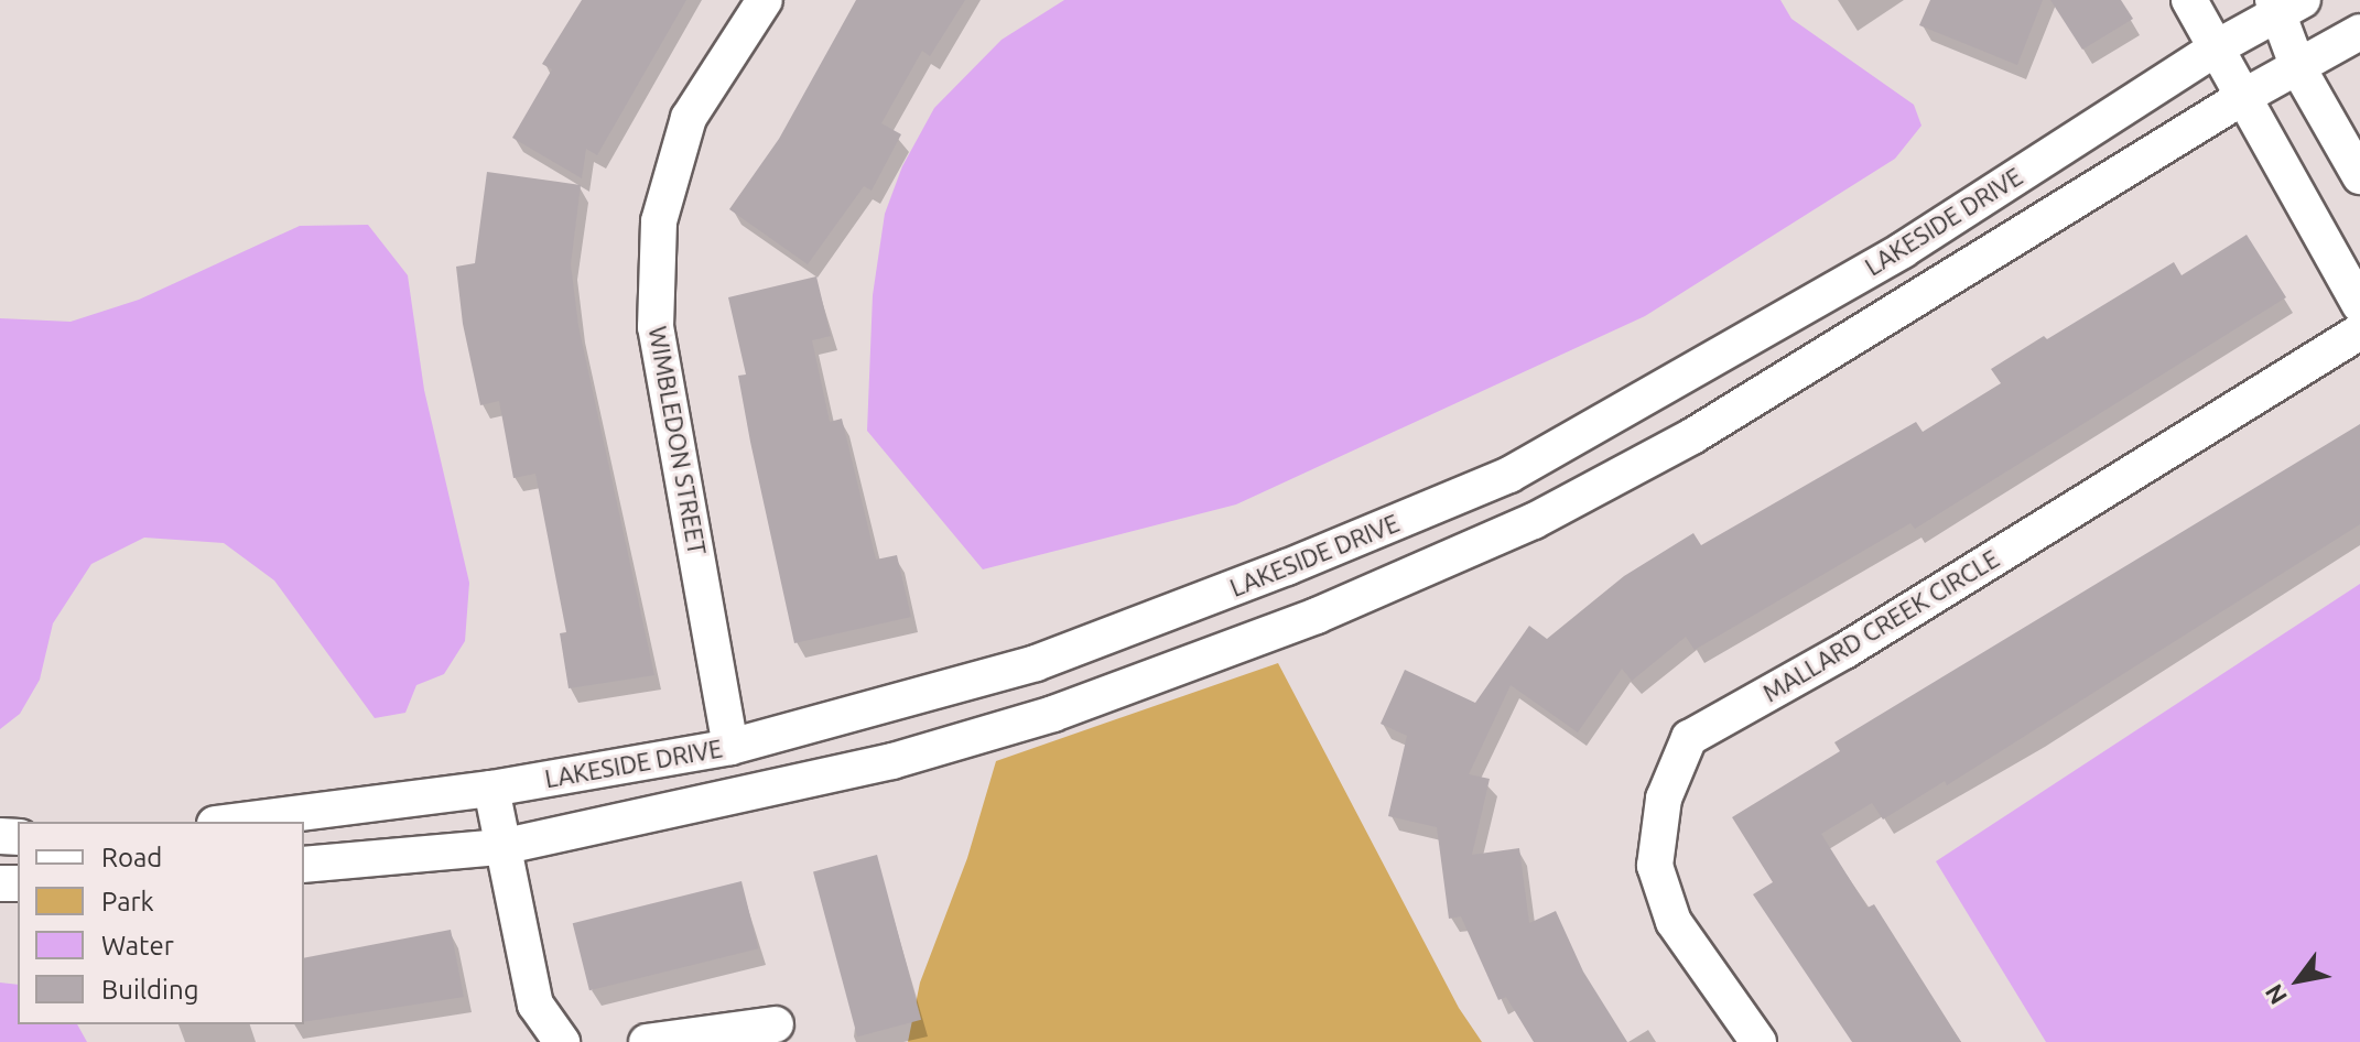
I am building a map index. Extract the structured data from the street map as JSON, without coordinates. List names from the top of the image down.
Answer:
{
  "streets": {
    "street": ["LAKESIDE DRIVE", "WIMBLEDON STREET", "MALLARD CREEK CIRCLE"]
  },
  "crossings": [
    ["LAKESIDE DRIVE", "WIMBLEDON STREET"]
  ],
  "legend": [
    "Road",
    "Park",
    "Water",
    "Building"
  ],
  "north": "bottom left"
}
